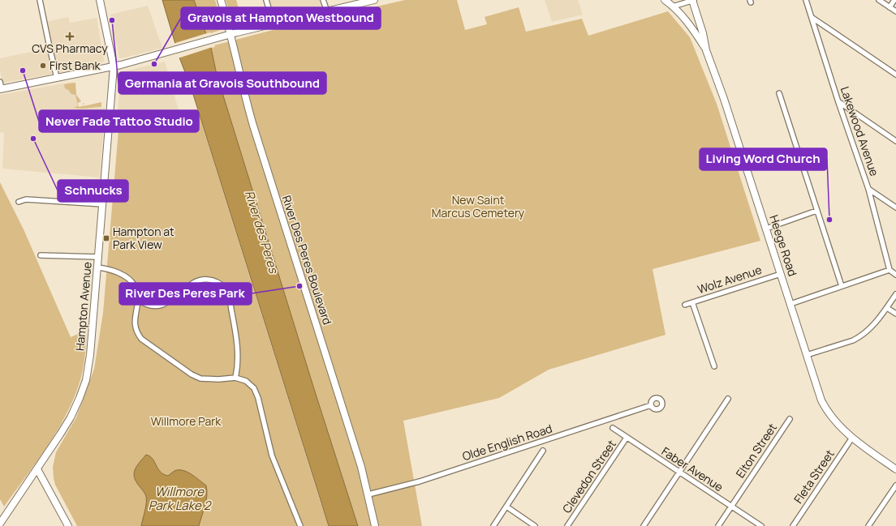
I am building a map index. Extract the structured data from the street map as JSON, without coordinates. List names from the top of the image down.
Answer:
{
  "streets": {
    "main road": ["Heege Road", "River Des Peres Boulevard", "Hampton Avenue"],
    "street": [
      "Lakewood Avenue",
      "Wolz Avenue",
      "Olde English Road",
      "Elton Street",
      "Faber Avenue",
      "Clevedon Street",
      "Fleta Street"
    ]
  },
  "crossings": [
    ["Heege Road", "Wolz Avenue"],
    ["Heege Road", "Fleta Street"],
    ["River Des Peres Boulevard", "Olde English Road"],
    ["Elton Street", "Faber Avenue"],
    ["Faber Avenue", "Clevedon Street"]
  ],
  "water": ["River des Peres", "Willmore Park Lake 2"],
  "parks": ["New Saint Marcus Cemetery", "Willmore Park"],
  "places": {
    "other": [
      "Germania at Gravois Southbound",
      "Gravois at Hampton Westbound",
      "First Bank",
      "Never Fade Tattoo Studio",
      "Schnucks",
      "Living Word Church",
      "River Des Peres Park"
    ],
    "health": ["CVS Pharmacy"],
    "transit": ["Hampton at Park View"]
  }
}
